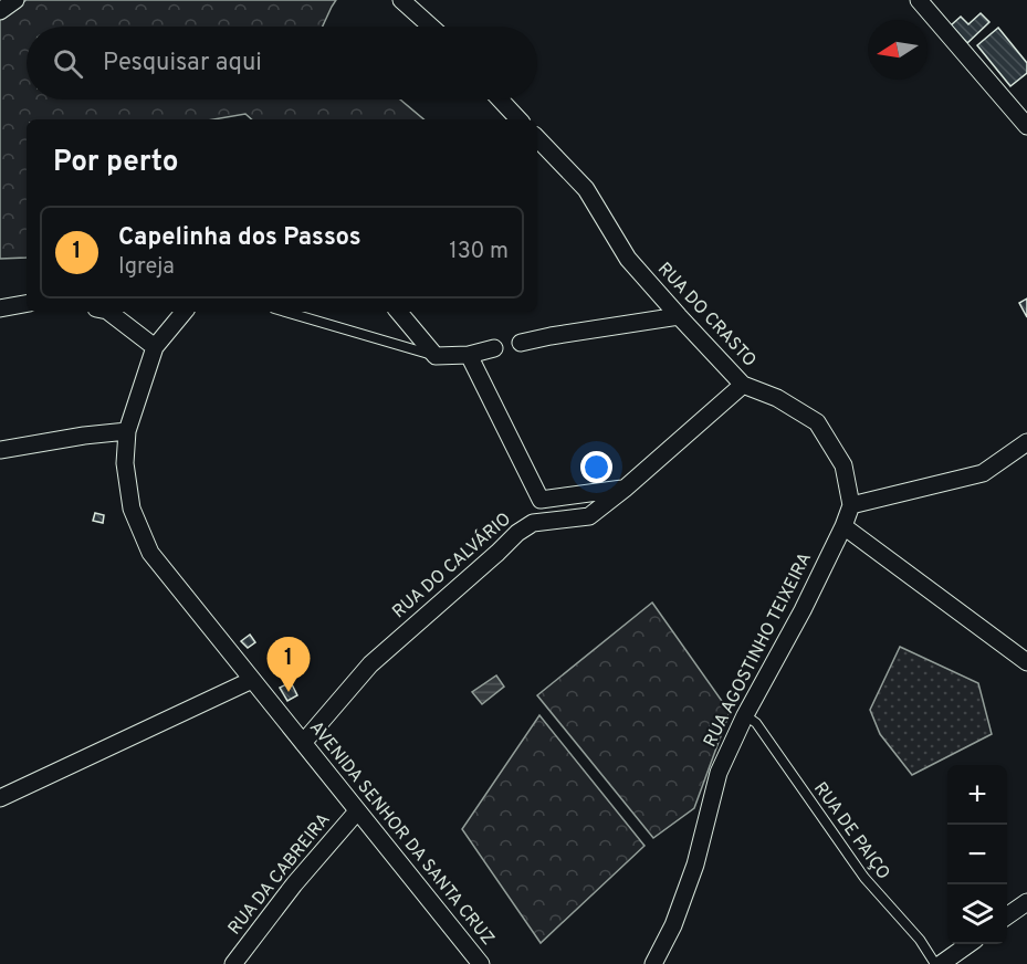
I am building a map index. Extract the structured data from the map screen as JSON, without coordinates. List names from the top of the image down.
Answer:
{
  "streets": {
    "street": [
      "RUA DO CRASTO",
      "RUA DO CALVÁRIO",
      "RUA AGOSTINHO TEIXEIRA",
      "AVENIDA SENHOR DA SANTA CRUZ",
      "RUA DA CABREIRA"
    ],
    "lane": ["RUA DE PAIÇO"]
  },
  "crossings": [
    ["RUA DO CRASTO", "RUA DO CALVÁRIO"],
    ["RUA DO CRASTO", "RUA AGOSTINHO TEIXEIRA"],
    ["RUA DO CALVÁRIO", "AVENIDA SENHOR DA SANTA CRUZ"],
    ["RUA AGOSTINHO TEIXEIRA", "RUA DE PAIÇO"],
    ["AVENIDA SENHOR DA SANTA CRUZ", "RUA DA CABREIRA"]
  ],
  "north": "left",
  "page": {
    "search": "Pesquisar aqui",
    "heading": "Por perto",
    "list": [
      {
        "mark": "1",
        "name": "Capelinha dos Passos",
        "note": "Igreja",
        "value": "130 m"
      }
    ],
    "pins": "1",
    "map_buttons": ["+", "−"]
  }
}
